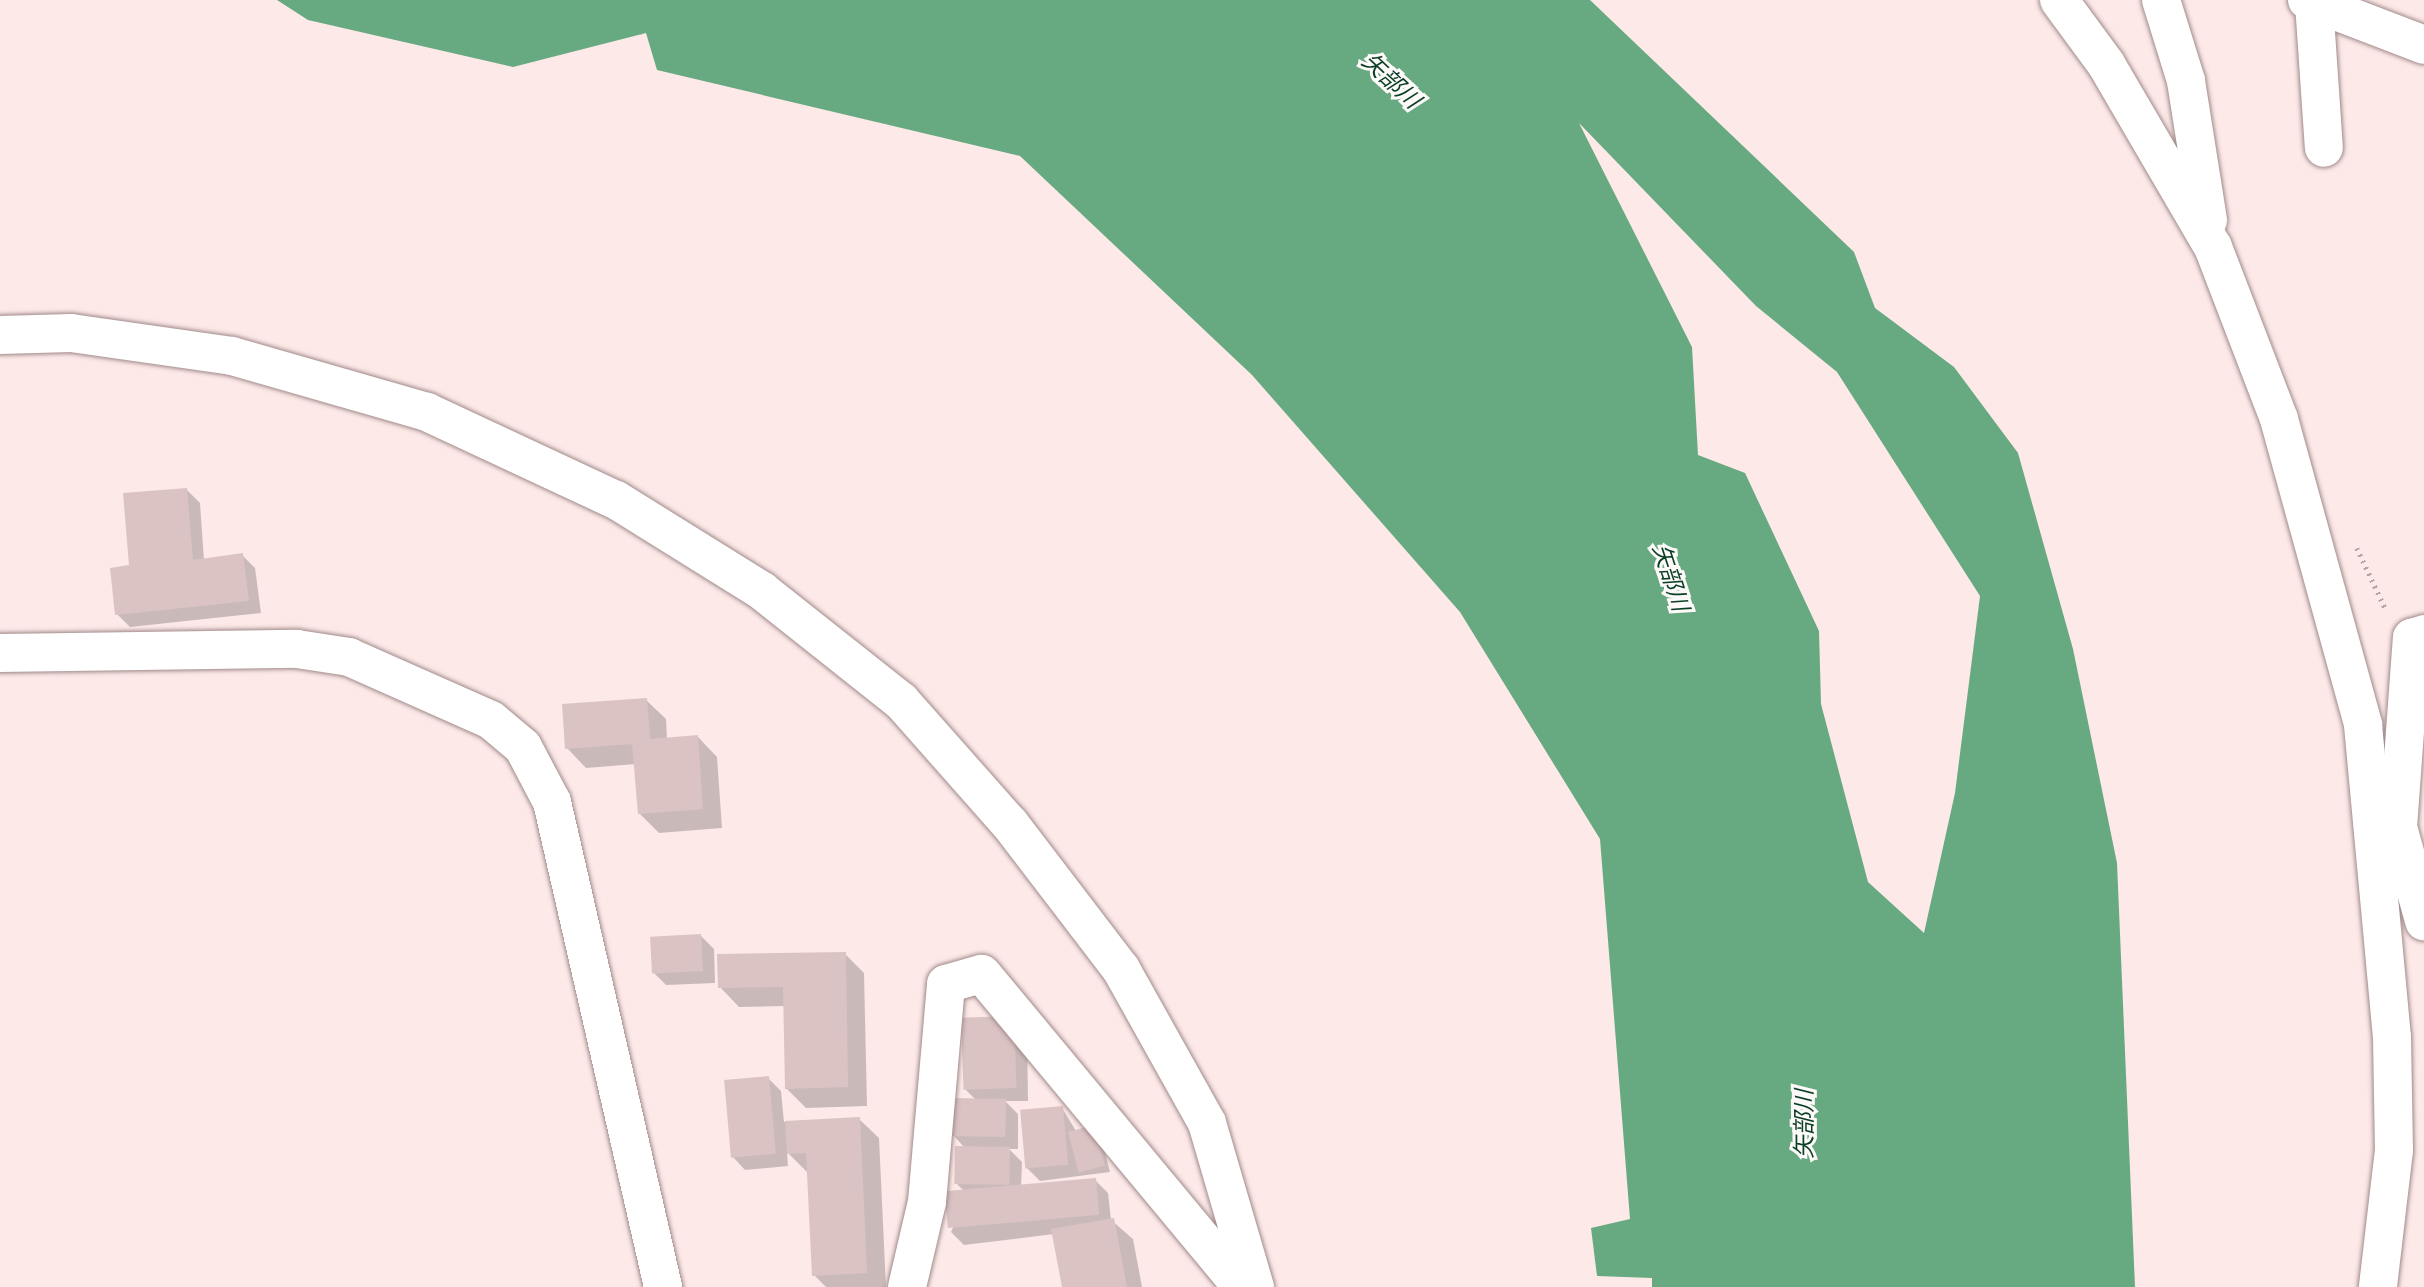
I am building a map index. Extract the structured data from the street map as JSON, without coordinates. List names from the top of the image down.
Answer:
{
  "water": ["矢部川"]
}
